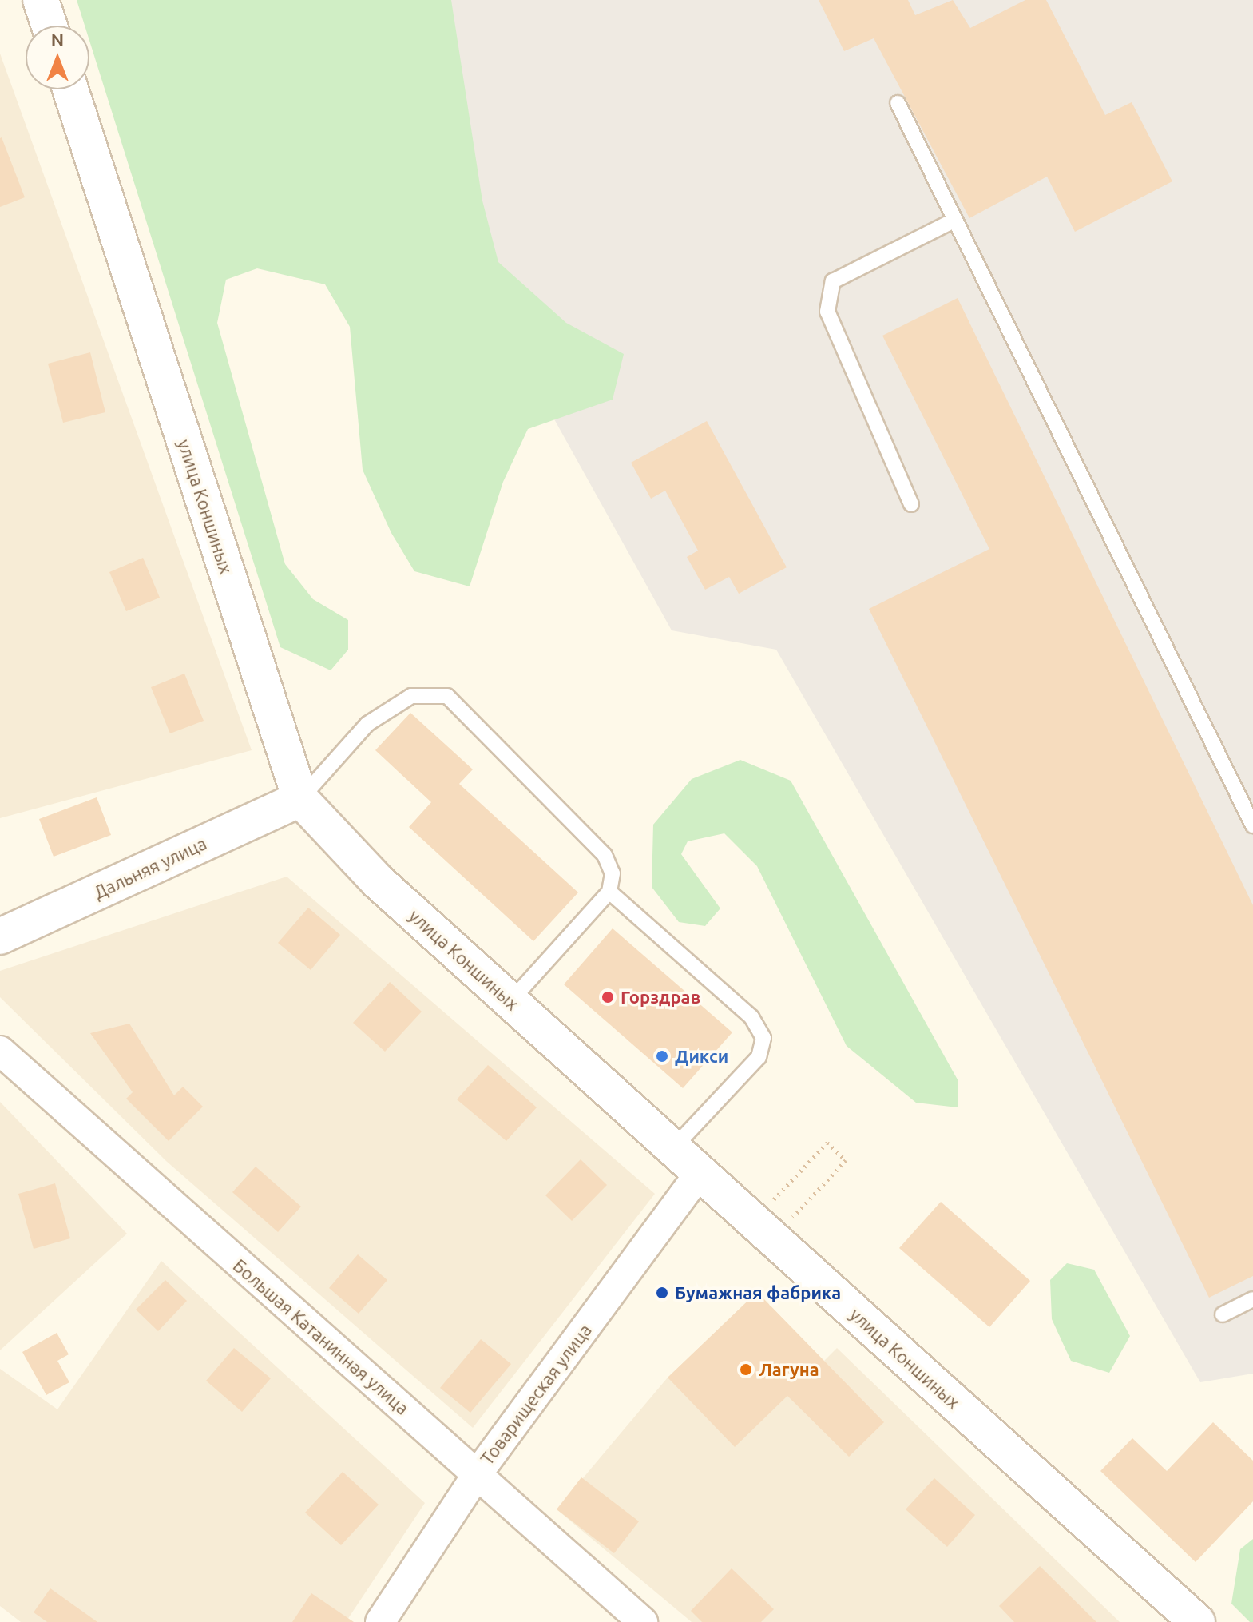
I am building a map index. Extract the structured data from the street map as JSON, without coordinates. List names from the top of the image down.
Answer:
{
  "streets": {
    "main road": ["улица Коншиных", "Дальняя улица"],
    "street": ["Большая Катанинная улица", "Товарищеская улица"]
  },
  "crossings": [
    ["улица Коншиных", "Дальняя улица"],
    ["улица Коншиных", "Товарищеская улица"],
    ["Большая Катанинная улица", "Товарищеская улица"]
  ],
  "places": [
    "Горздрав",
    "Дикси",
    "Бумажная фабрика",
    "Лагуна"
  ],
  "north": "top"
}
